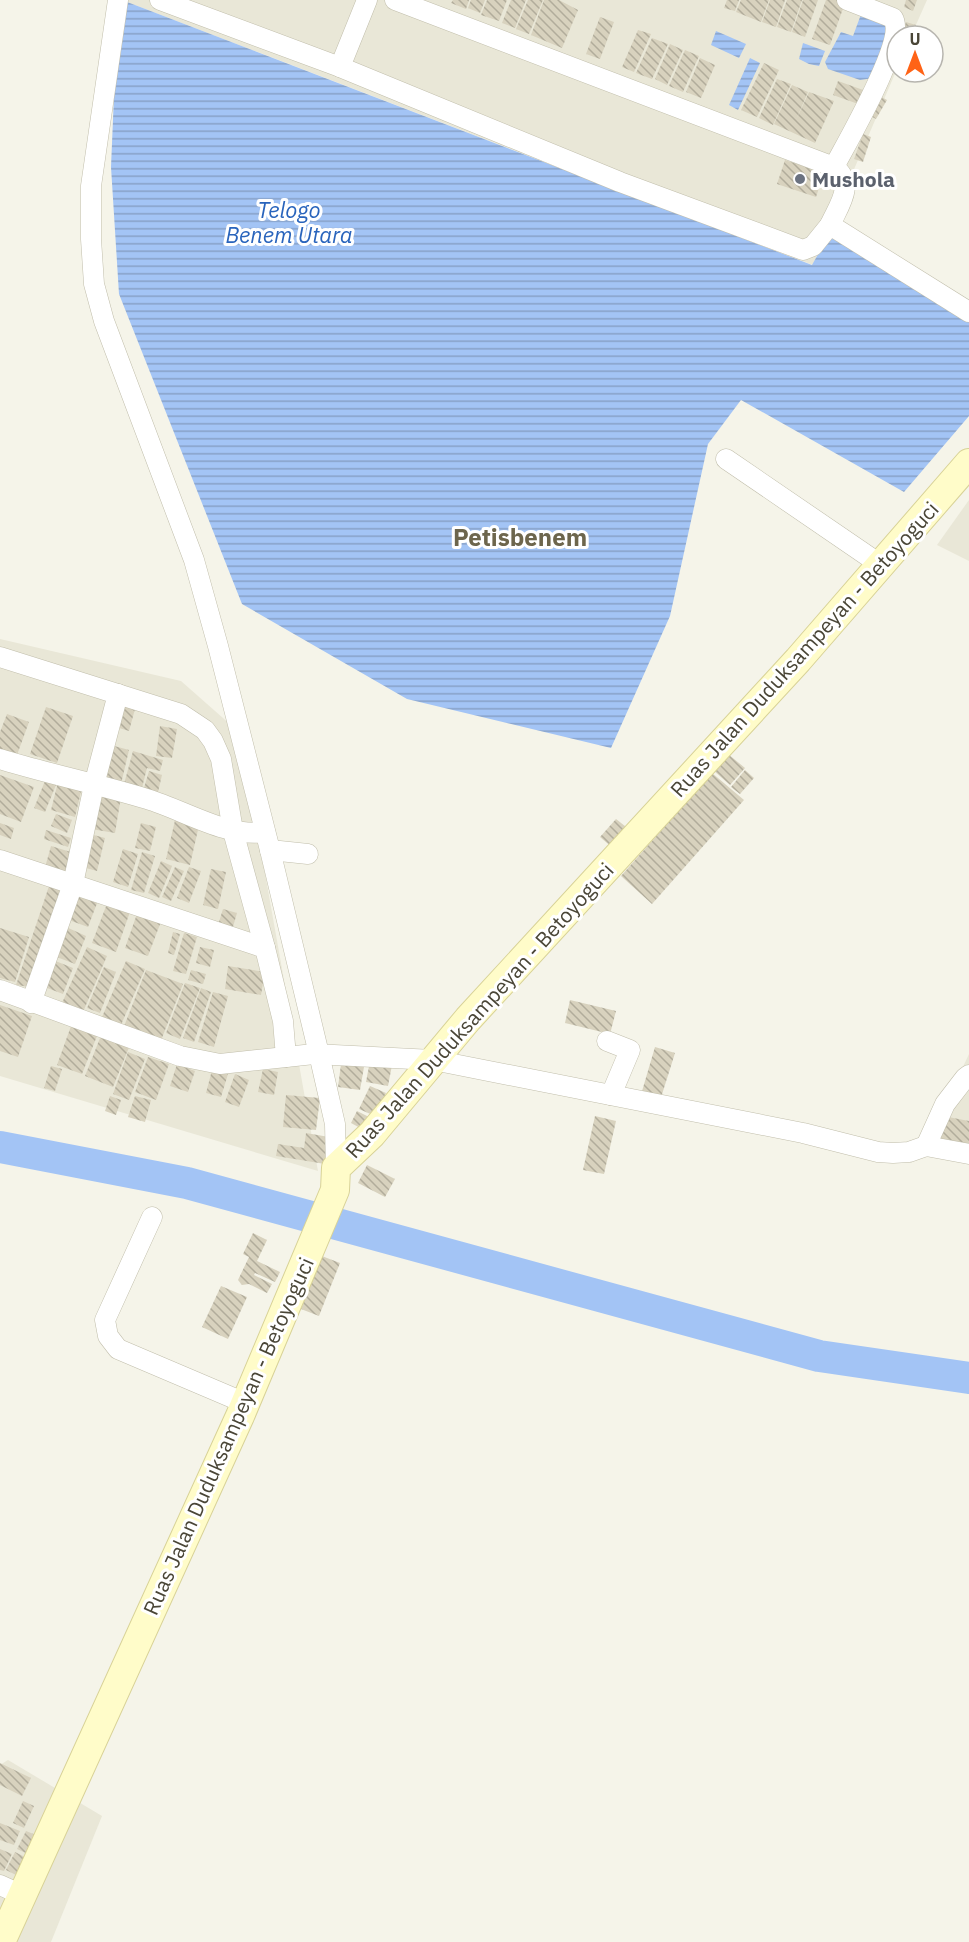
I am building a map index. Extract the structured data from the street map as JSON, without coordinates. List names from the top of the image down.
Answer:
{
  "streets": {
    "main road": ["Ruas Jalan Duduksampeyan - Betoyoguci"]
  },
  "districts": ["Petisbenem"],
  "water": ["Telogo Benem Utara"],
  "places": ["Mushola"],
  "north": "top"
}
